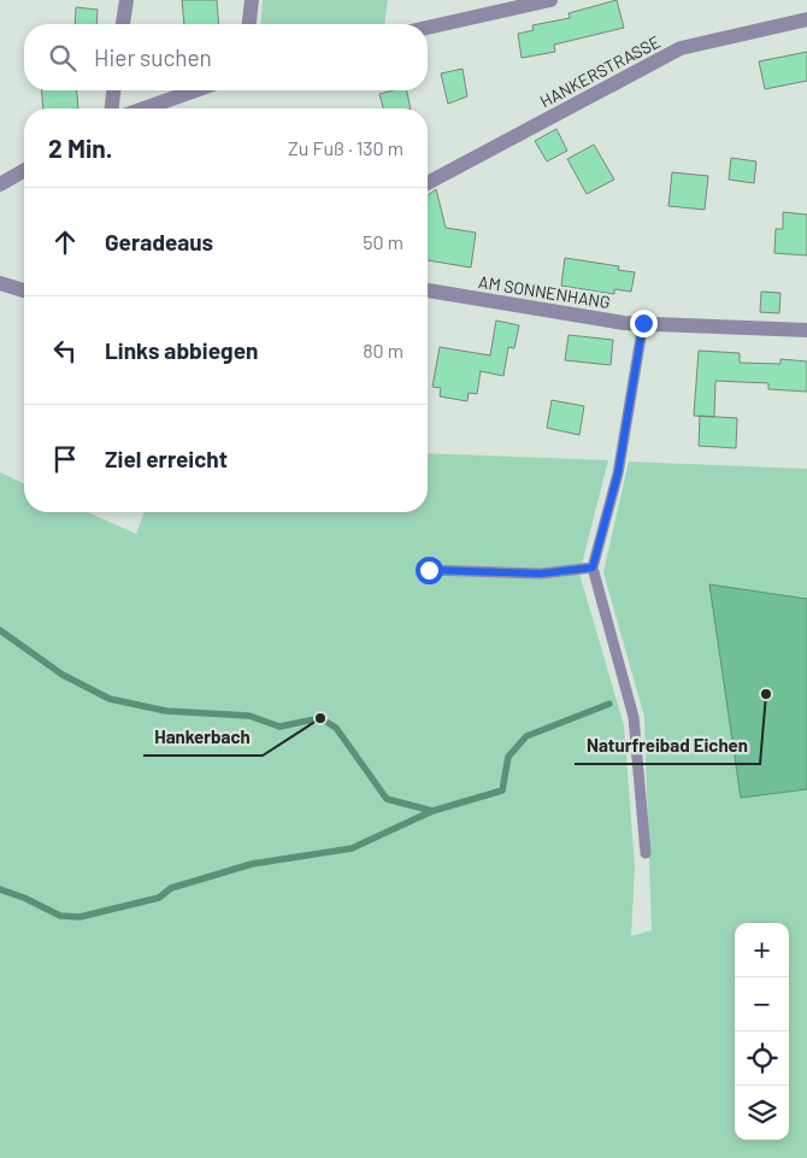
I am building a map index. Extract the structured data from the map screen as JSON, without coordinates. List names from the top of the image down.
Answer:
{
  "streets": {
    "street": ["HANKERSTRASSE", "AM SONNENHANG"]
  },
  "places": ["Naturfreibad Eichen", "Hankerbach"],
  "page": {
    "search": "Hier suchen",
    "heading": ["2 Min.", "Zu Fuß · 130 m"],
    "list": [
      ["Geradeaus", "50 m"],
      ["Links abbiegen", "80 m"],
      "Ziel erreicht"
    ],
    "map_buttons": ["+", "−"]
  }
}
